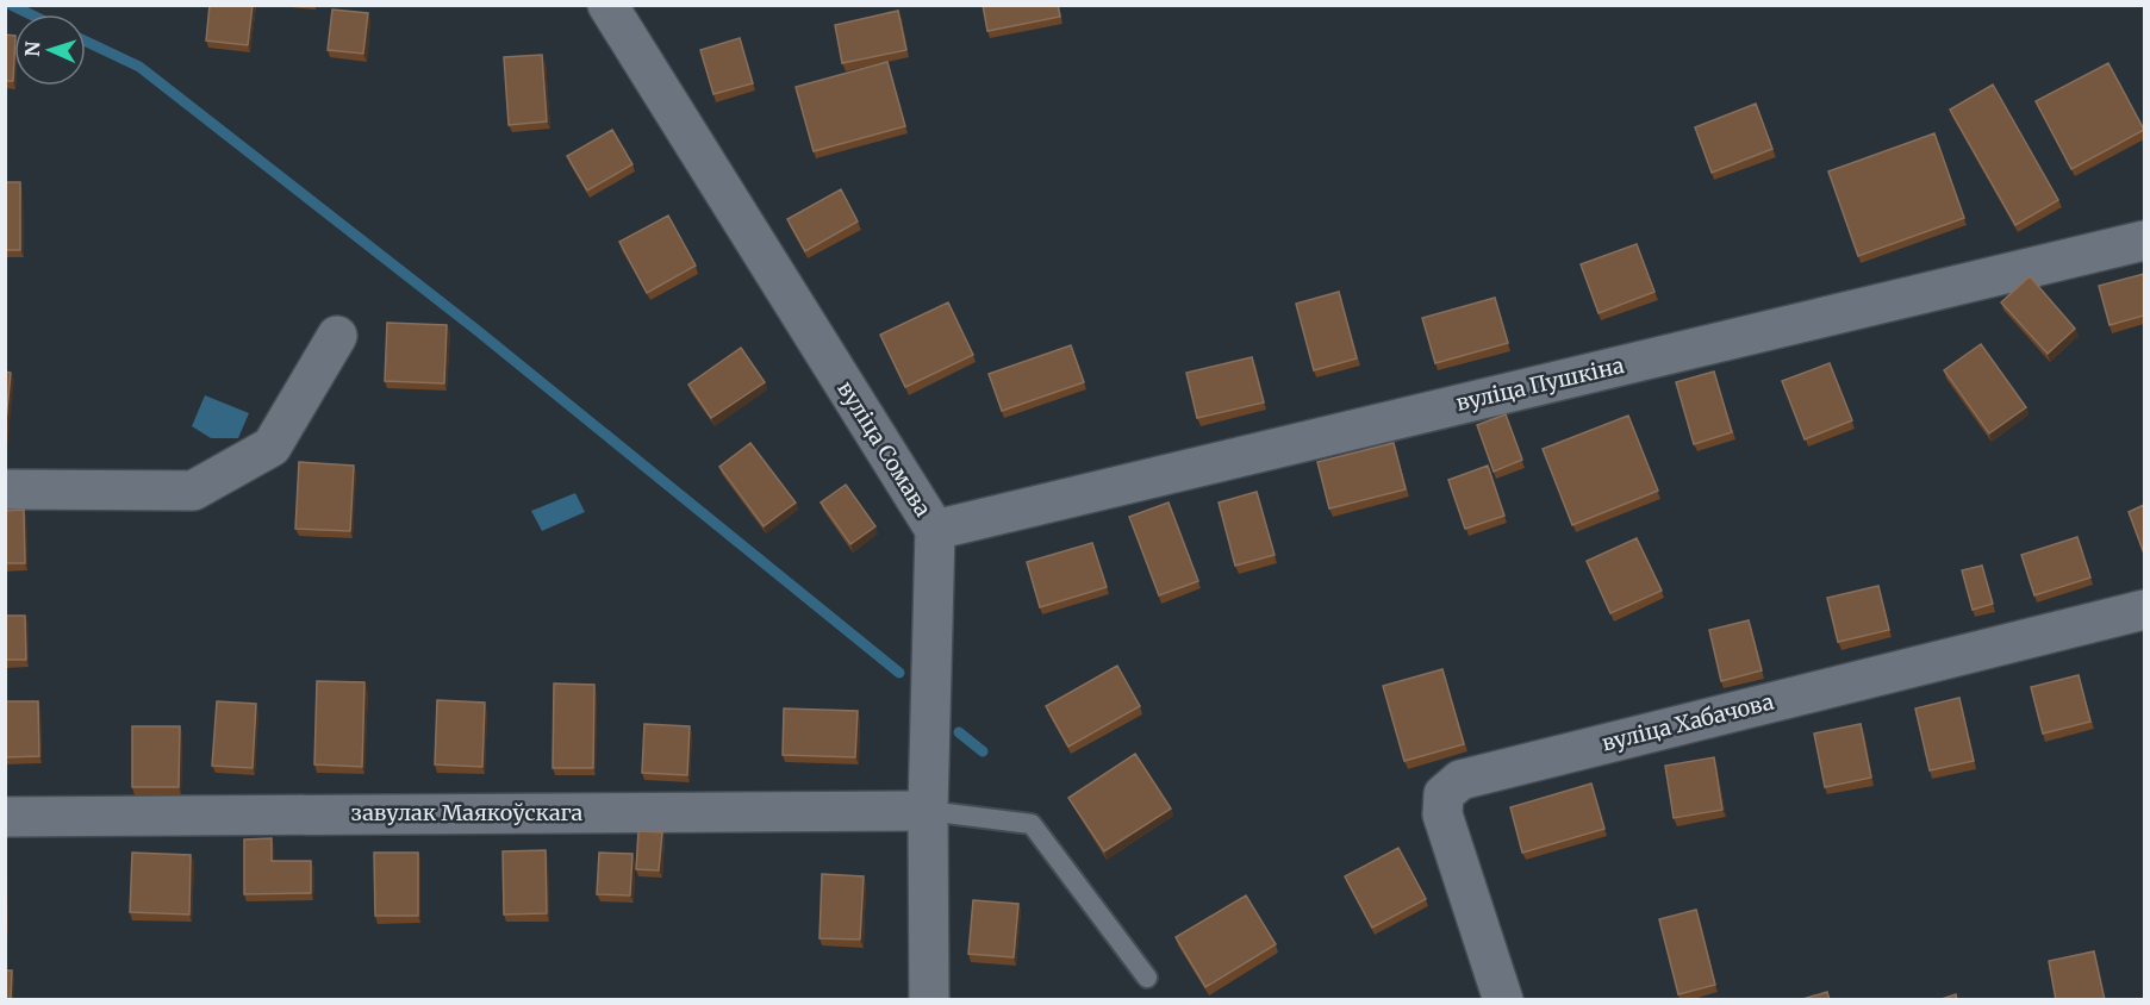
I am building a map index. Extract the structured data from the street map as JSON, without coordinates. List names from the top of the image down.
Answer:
{
  "streets": {
    "street": [
      "вуліца Пушкіна",
      "вуліца Сомава",
      "вуліца Хабачова",
      "завулак Маякоўскага"
    ]
  },
  "crossings": [
    ["вуліца Пушкіна", "вуліца Сомава"],
    ["вуліца Сомава", "завулак Маякоўскага"]
  ],
  "north": "left"
}
